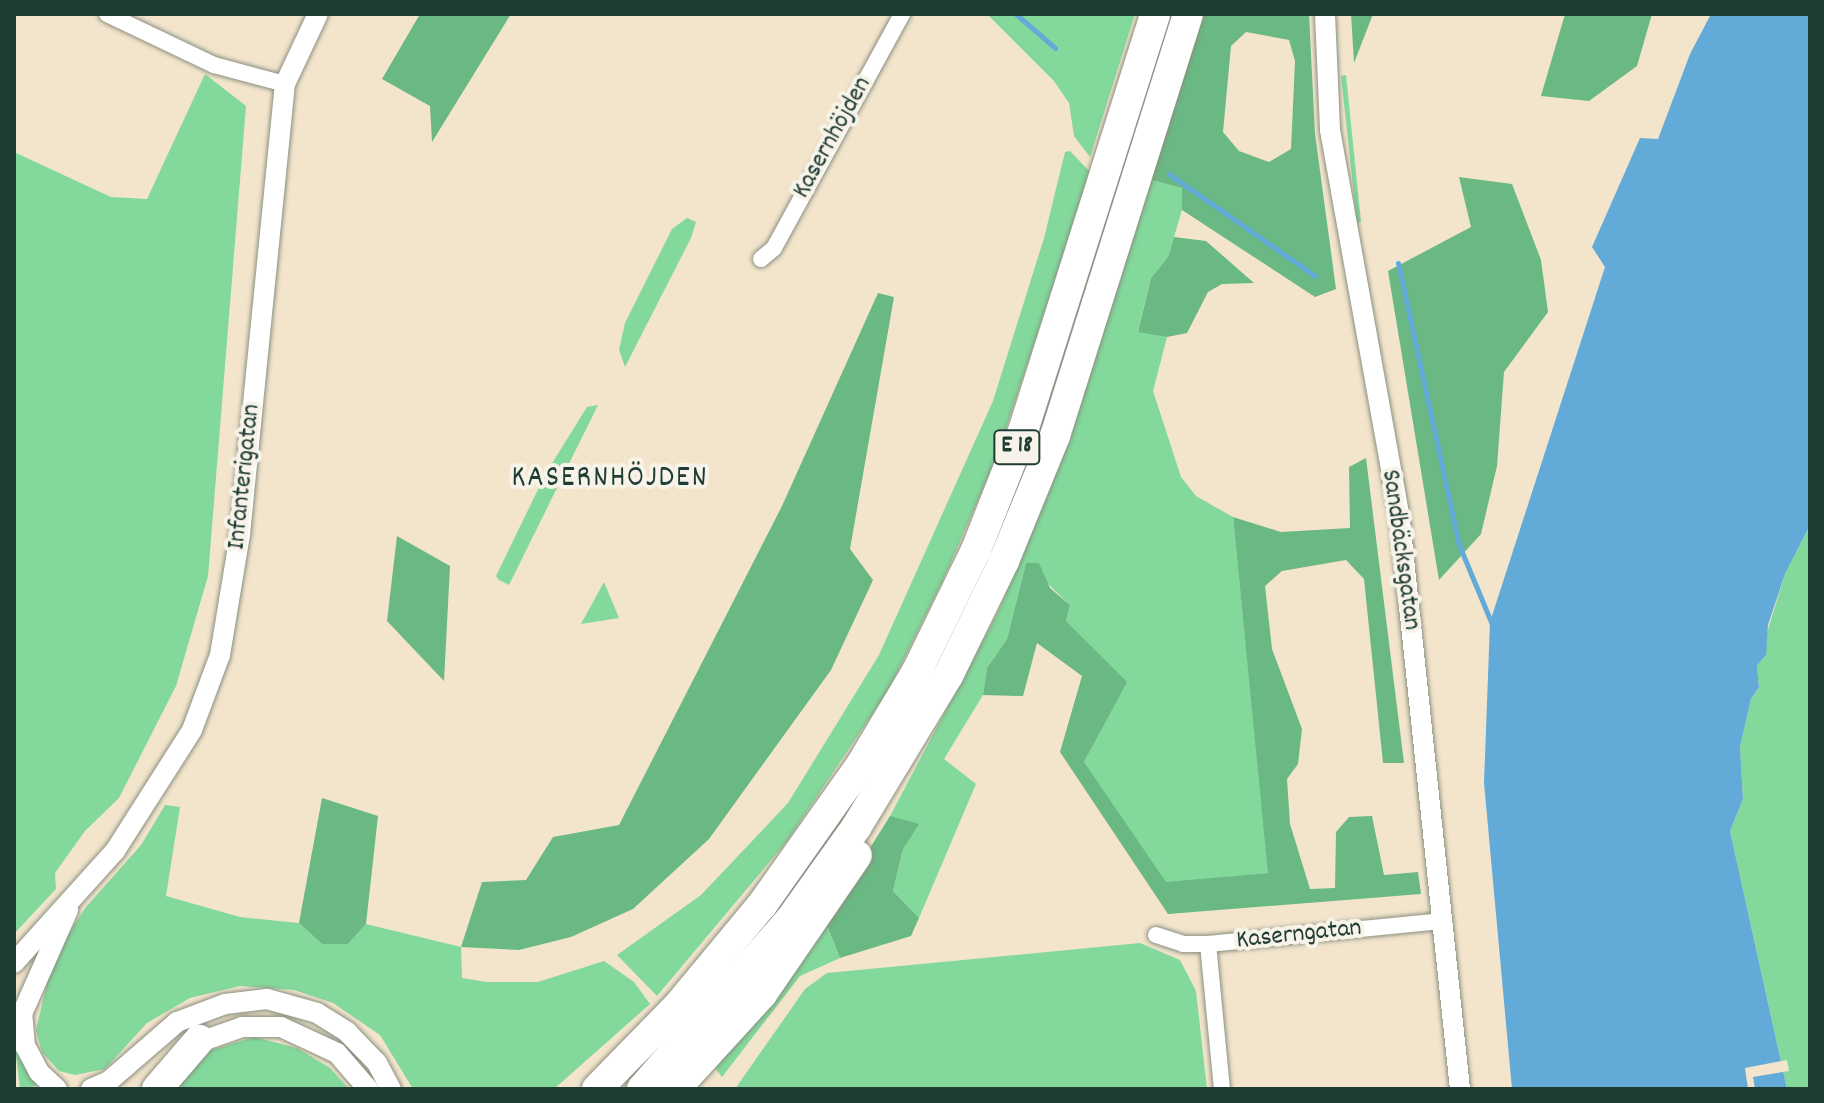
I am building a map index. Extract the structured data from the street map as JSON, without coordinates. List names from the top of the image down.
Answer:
{
  "streets": {
    "highway": ["E 18"],
    "street": [
      "Kasernhöjden",
      "Infanterigatan",
      "Sandbäcksgatan",
      "Kaserngatan"
    ]
  },
  "crossings": [
    ["Sandbäcksgatan", "Kaserngatan"]
  ],
  "districts": ["KASERNHÖJDEN"]
}
